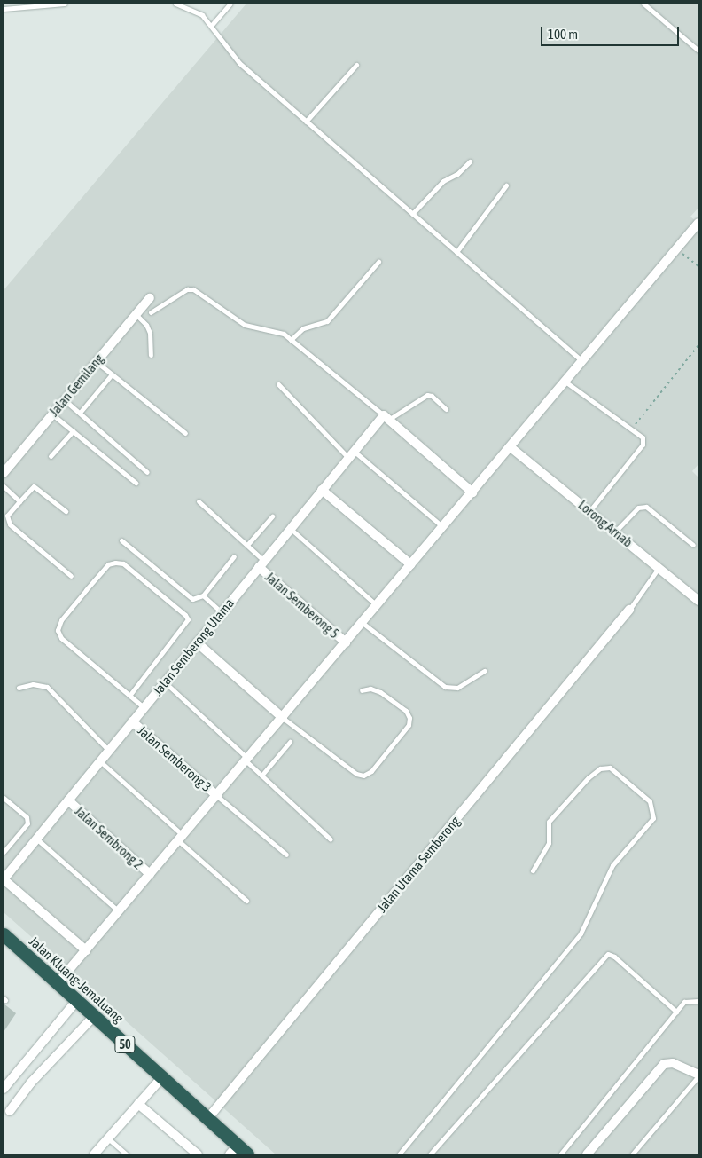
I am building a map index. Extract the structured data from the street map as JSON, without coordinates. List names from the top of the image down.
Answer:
{
  "streets": {
    "highway": ["Jalan Kluang-Jemaluang", "50"],
    "street": [
      "Jalan Gemilang",
      "Lorong Arnab",
      "Jalan Semberong 5",
      "Jalan Semberong Utama",
      "Jalan Semberong 3",
      "Jalan Sembrong 2",
      "Jalan Utama Semberong"
    ]
  },
  "crossings": [
    ["Jalan Semberong 5", "Jalan Semberong Utama"],
    ["Jalan Semberong Utama", "Jalan Semberong 3"],
    ["Jalan Semberong Utama", "Jalan Sembrong 2"],
    ["Jalan Utama Semberong", "Jalan Kluang-Jemaluang"]
  ],
  "scale_bar": "100 m"
}
